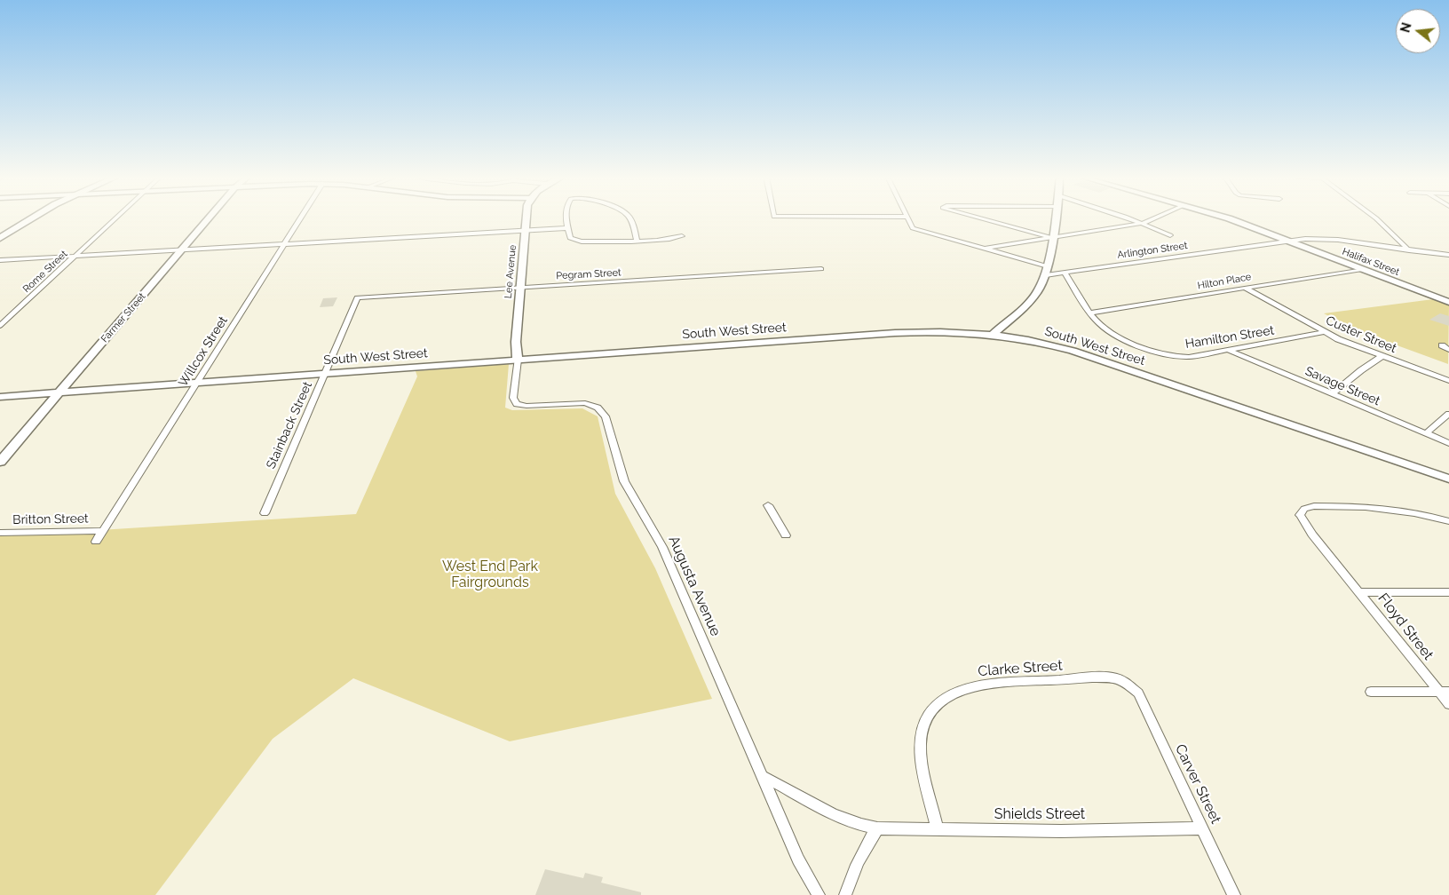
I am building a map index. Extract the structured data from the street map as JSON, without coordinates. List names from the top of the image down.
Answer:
{
  "streets": {
    "street": [
      "Arlington Street",
      "Halifax Street",
      "Rome Street",
      "Lee Avenue",
      "Pegram Street",
      "Hilton Place",
      "Farmer Street",
      "South West Street",
      "Custer Street",
      "Hamilton Street",
      "Willcox Street",
      "Savage Street",
      "Stainback Street",
      "Britton Street",
      "Augusta Avenue",
      "Floyd Street",
      "Clarke Street",
      "Carver Street",
      "Shields Street"
    ]
  },
  "crossings": [
    ["Arlington Street", "Halifax Street"],
    ["Arlington Street", "Hamilton Street"],
    ["Halifax Street", "Hilton Place"],
    ["Lee Avenue", "Pegram Street"],
    ["Lee Avenue", "South West Street"],
    ["Lee Avenue", "Augusta Avenue"],
    ["Pegram Street", "Stainback Street"],
    ["Hilton Place", "Custer Street"],
    ["Hilton Place", "Hamilton Street"],
    ["Farmer Street", "South West Street"],
    ["South West Street", "Willcox Street"],
    ["South West Street", "Stainback Street"],
    ["South West Street", "Augusta Avenue"],
    ["Custer Street", "Hamilton Street"],
    ["Hamilton Street", "Savage Street"],
    ["Willcox Street", "Britton Street"],
    ["Augusta Avenue", "Shields Street"],
    ["Clarke Street", "Carver Street"],
    ["Clarke Street", "Shields Street"],
    ["Carver Street", "Shields Street"]
  ],
  "parks": ["West End Park Fairgrounds"],
  "north": "left"
}
